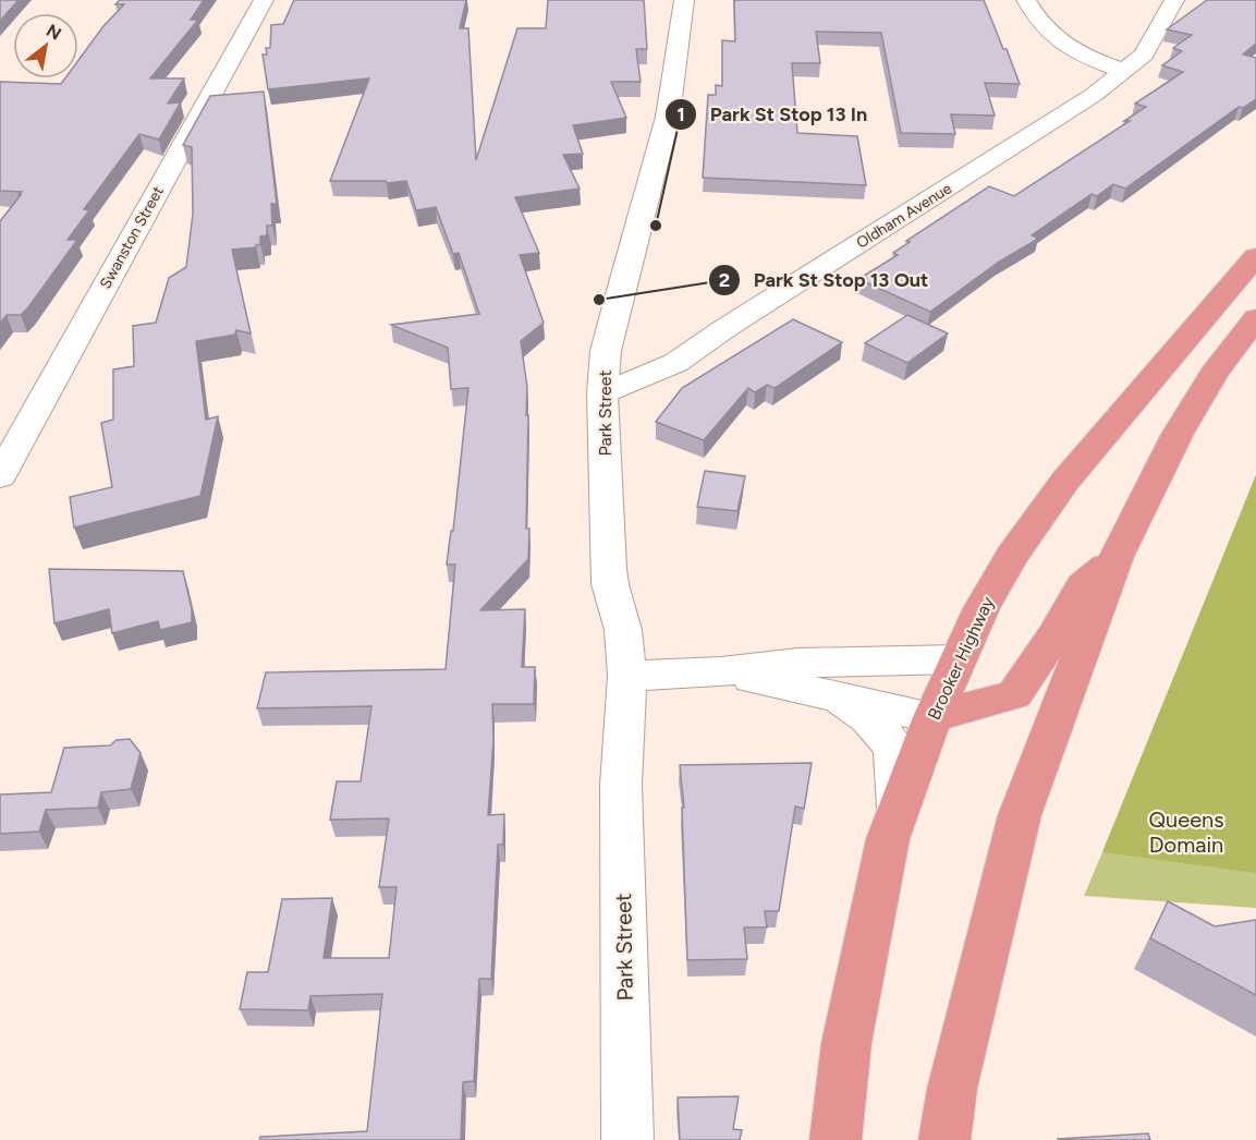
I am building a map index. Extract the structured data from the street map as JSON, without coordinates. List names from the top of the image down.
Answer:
{
  "streets": {
    "highway": ["Brooker Highway"],
    "street": ["Oldham Avenue", "Swanston Street", "Park Street"]
  },
  "crossings": [
    ["Oldham Avenue", "Park Street"]
  ],
  "parks": ["Queens Domain"],
  "places": ["Park St Stop 13 In", "Park St Stop 13 Out"],
  "north": "top right"
}
